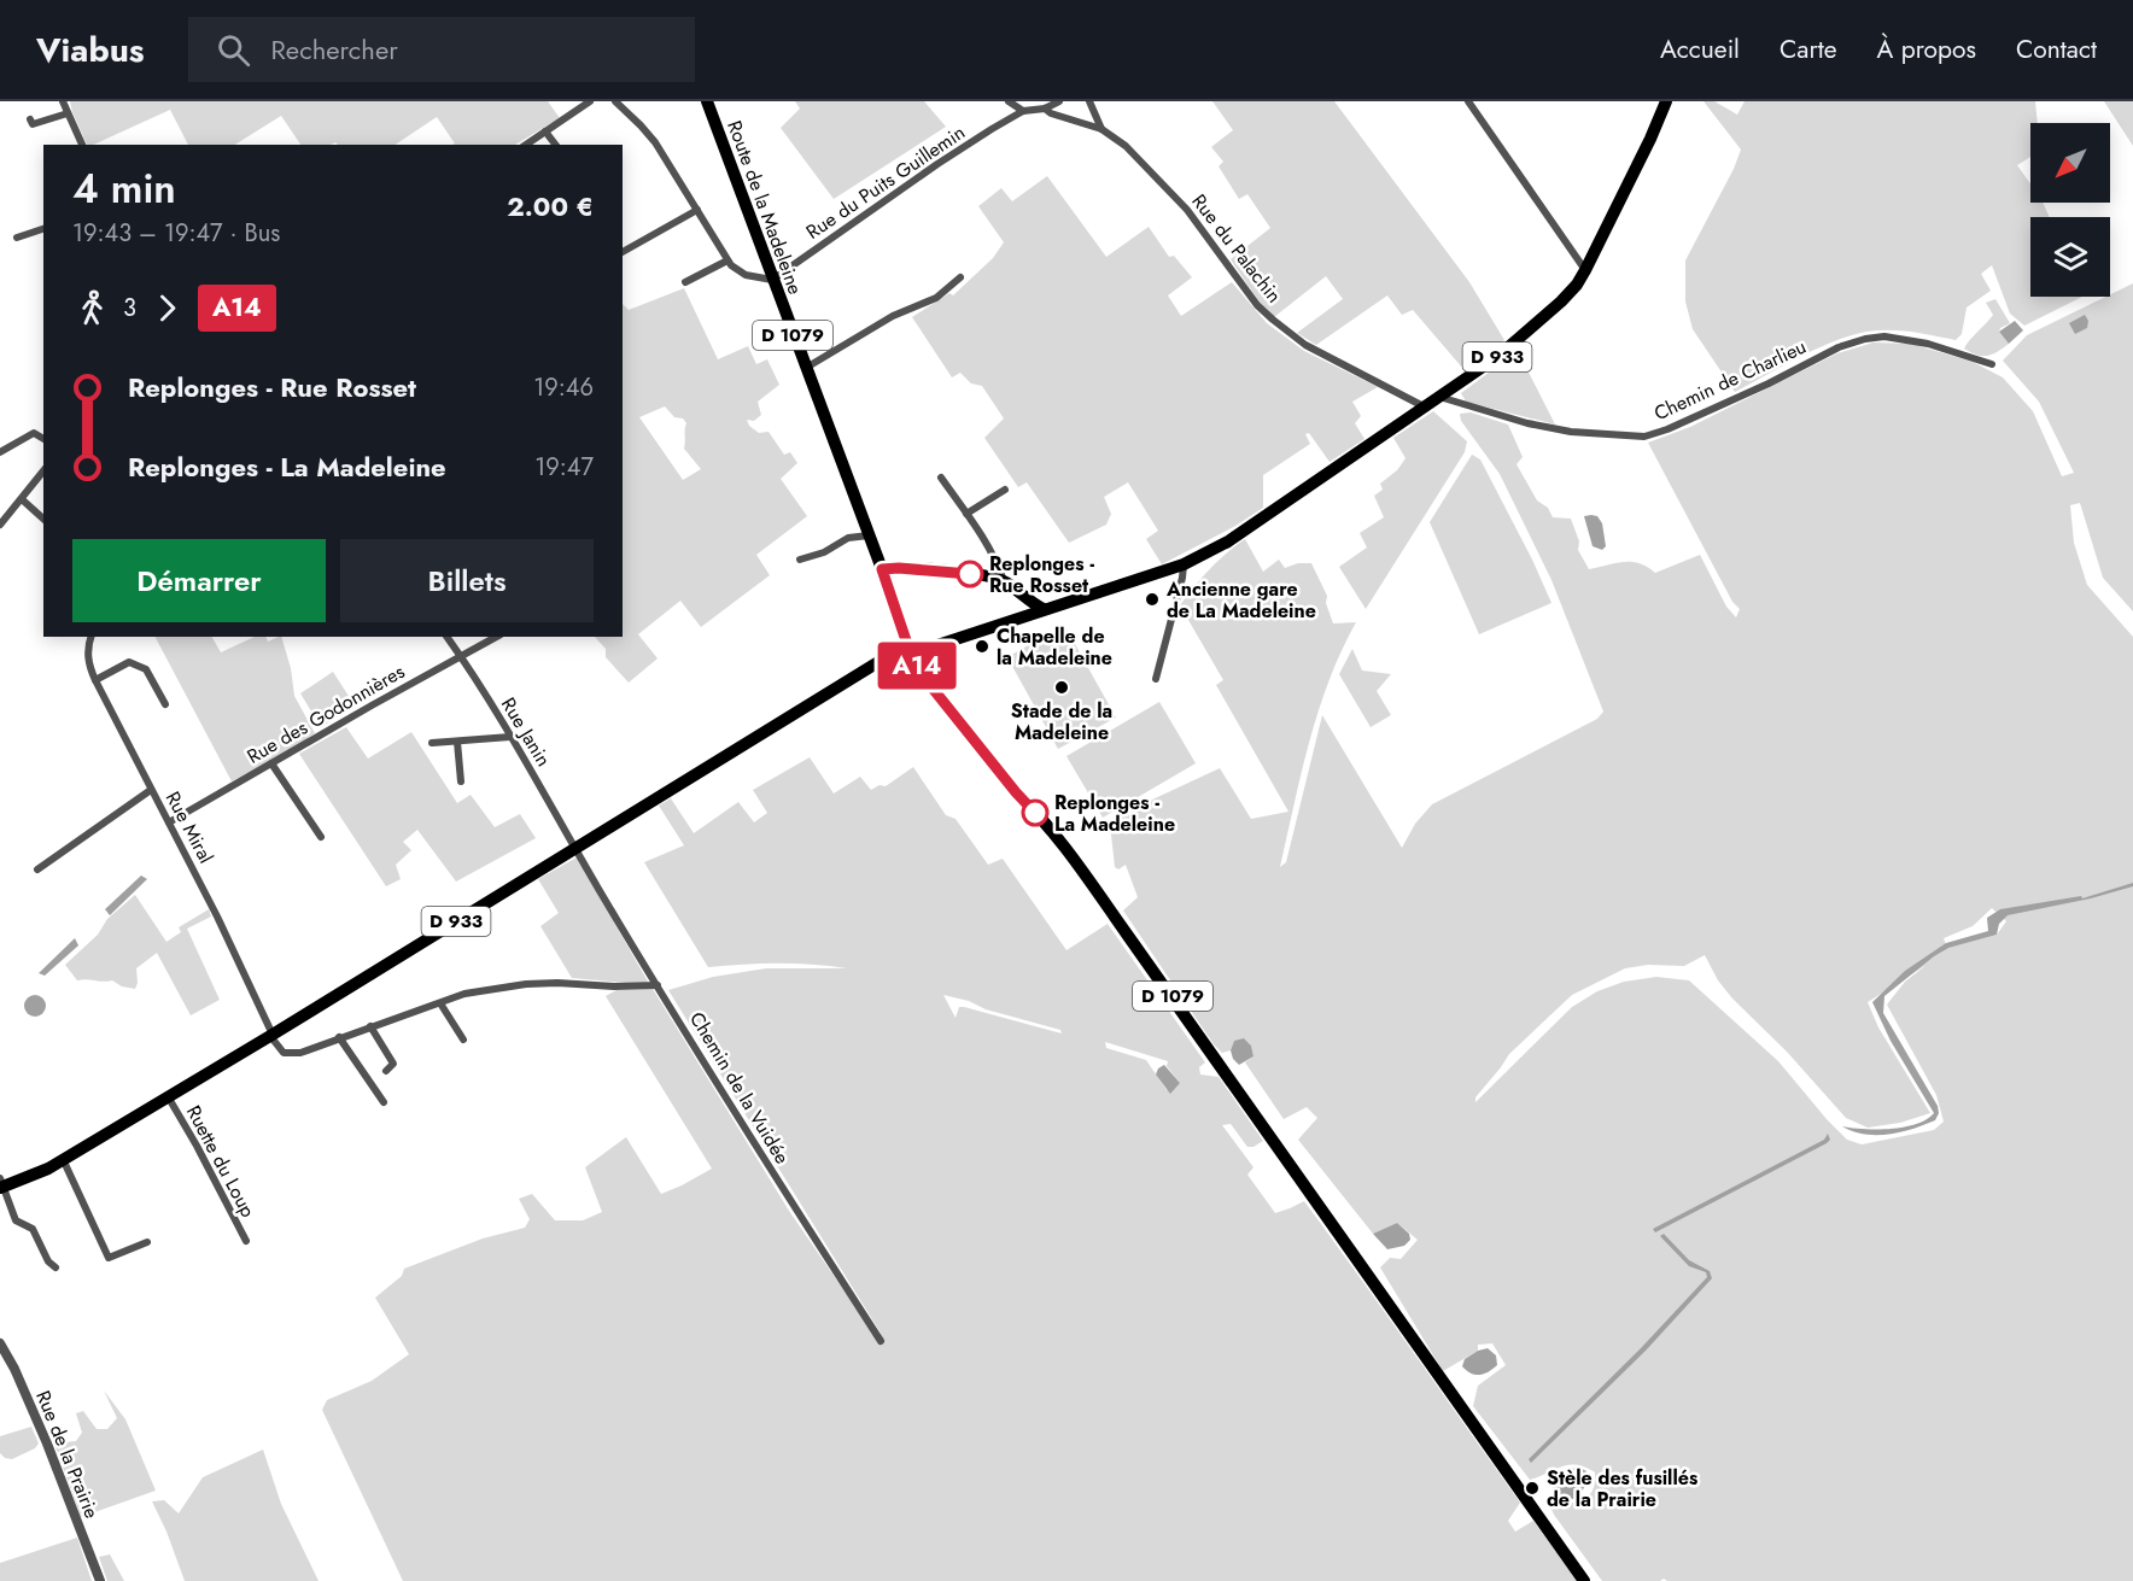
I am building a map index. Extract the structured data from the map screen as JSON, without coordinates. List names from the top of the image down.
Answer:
{
  "streets": {
    "main road": ["Route de la Madeleine", "D 1079", "D 933"],
    "street": [
      "Rue du Puits Guillemin",
      "Rue du Palachin",
      "Chemin de Charlieu",
      "Rue des Godonnières",
      "Rue Janin",
      "Rue Miral",
      "Chemin de la Vuidée",
      "Ruette du Loup",
      "Rue de la Prairie"
    ]
  },
  "crossings": [
    ["Rue du Puits Guillemin", "Route de la Madeleine"],
    ["Route de la Madeleine", "D 1079"],
    ["Route de la Madeleine", "D 933"],
    ["Rue du Palachin", "D 933"],
    ["D 1079", "D 933"],
    ["D 933", "Chemin de Charlieu"],
    ["D 933", "Rue Janin"],
    ["D 933", "Rue Miral"],
    ["D 933", "Chemin de la Vuidée"],
    ["D 933", "Ruette du Loup"],
    ["Rue des Godonnières", "Rue Janin"],
    ["Rue des Godonnières", "Rue Miral"],
    ["Rue Janin", "Chemin de la Vuidée"]
  ],
  "places": [
    "Replonges - Rue Rosset",
    "Ancienne gare de La Madeleine",
    "Chapelle de la Madeleine",
    "Stade de la Madeleine",
    "Replonges - La Madeleine",
    "Stèle des fusillés de la Prairie"
  ],
  "lines": ["bus line A14"],
  "north": "bottom left",
  "page": {
    "header": "Viabus",
    "search": "Rechercher",
    "nav": [
      "Accueil",
      "Carte",
      "À propos",
      "Contact"
    ],
    "on_map": "A14",
    "heading": ["4 min", "19:43 – 19:47 · Bus", "2.00 €"],
    "legs": ["3", "A14"],
    "list": [
      {
        "name": "Replonges - Rue Rosset",
        "value": "19:46"
      },
      {
        "name": "Replonges - La Madeleine",
        "value": "19:47"
      }
    ],
    "buttons": ["Démarrer", "Billets"]
  }
}
